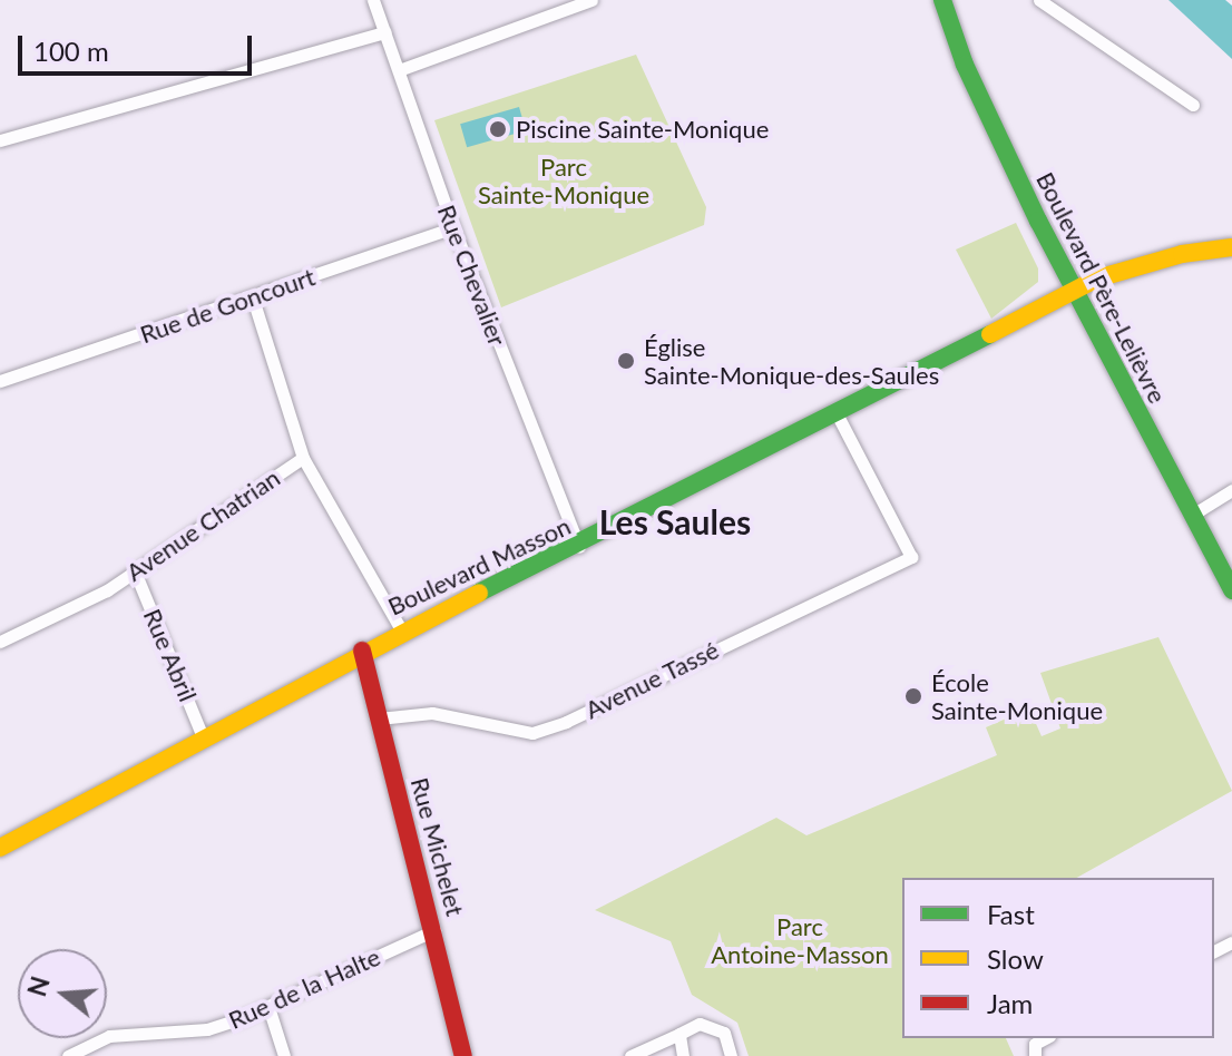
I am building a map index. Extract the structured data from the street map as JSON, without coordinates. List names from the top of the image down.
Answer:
{
  "streets": {
    "main road": ["Boulevard Père-Lelièvre", "Boulevard Masson", "Rue Michelet"],
    "street": [
      "Rue Chevalier",
      "Rue de Goncourt",
      "Avenue Chatrian",
      "Rue Abril",
      "Avenue Tassé",
      "Rue de la Halte"
    ]
  },
  "crossings": [
    ["Rue Chevalier", "Rue de Goncourt"],
    ["Rue Chevalier", "Boulevard Masson"],
    ["Boulevard Père-Lelièvre", "Boulevard Masson"],
    ["Rue de Goncourt", "Avenue Chatrian"],
    ["Avenue Chatrian", "Rue Abril"],
    ["Boulevard Masson", "Rue Abril"],
    ["Boulevard Masson", "Avenue Tassé"],
    ["Boulevard Masson", "Rue Michelet"],
    ["Avenue Tassé", "Rue Michelet"],
    ["Rue Michelet", "Rue de la Halte"]
  ],
  "districts": ["Les Saules"],
  "parks": ["Parc Sainte-Monique", "Parc Antoine-Masson"],
  "places": ["Piscine Sainte-Monique", "Église Sainte-Monique-des-Saules", "École Sainte-Monique"],
  "legend": ["Fast", "Slow", "Jam"],
  "scale_bar": "100 m",
  "north": "left"
}
